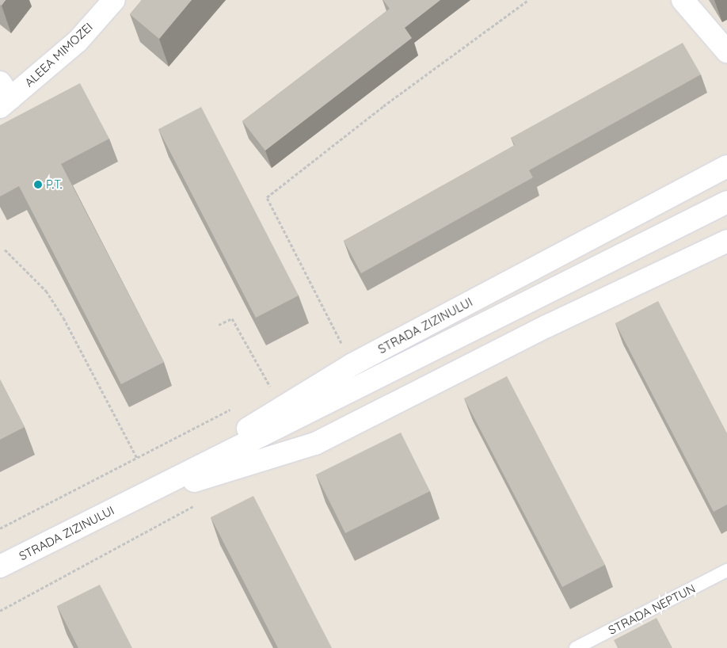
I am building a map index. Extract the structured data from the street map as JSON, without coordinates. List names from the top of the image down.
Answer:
{
  "streets": {
    "street": ["ALEEA MIMOZEI", "STRADA ZIZINULUI"],
    "lane": ["STRADA NEPTUN"]
  },
  "places": ["P.T."]
}
